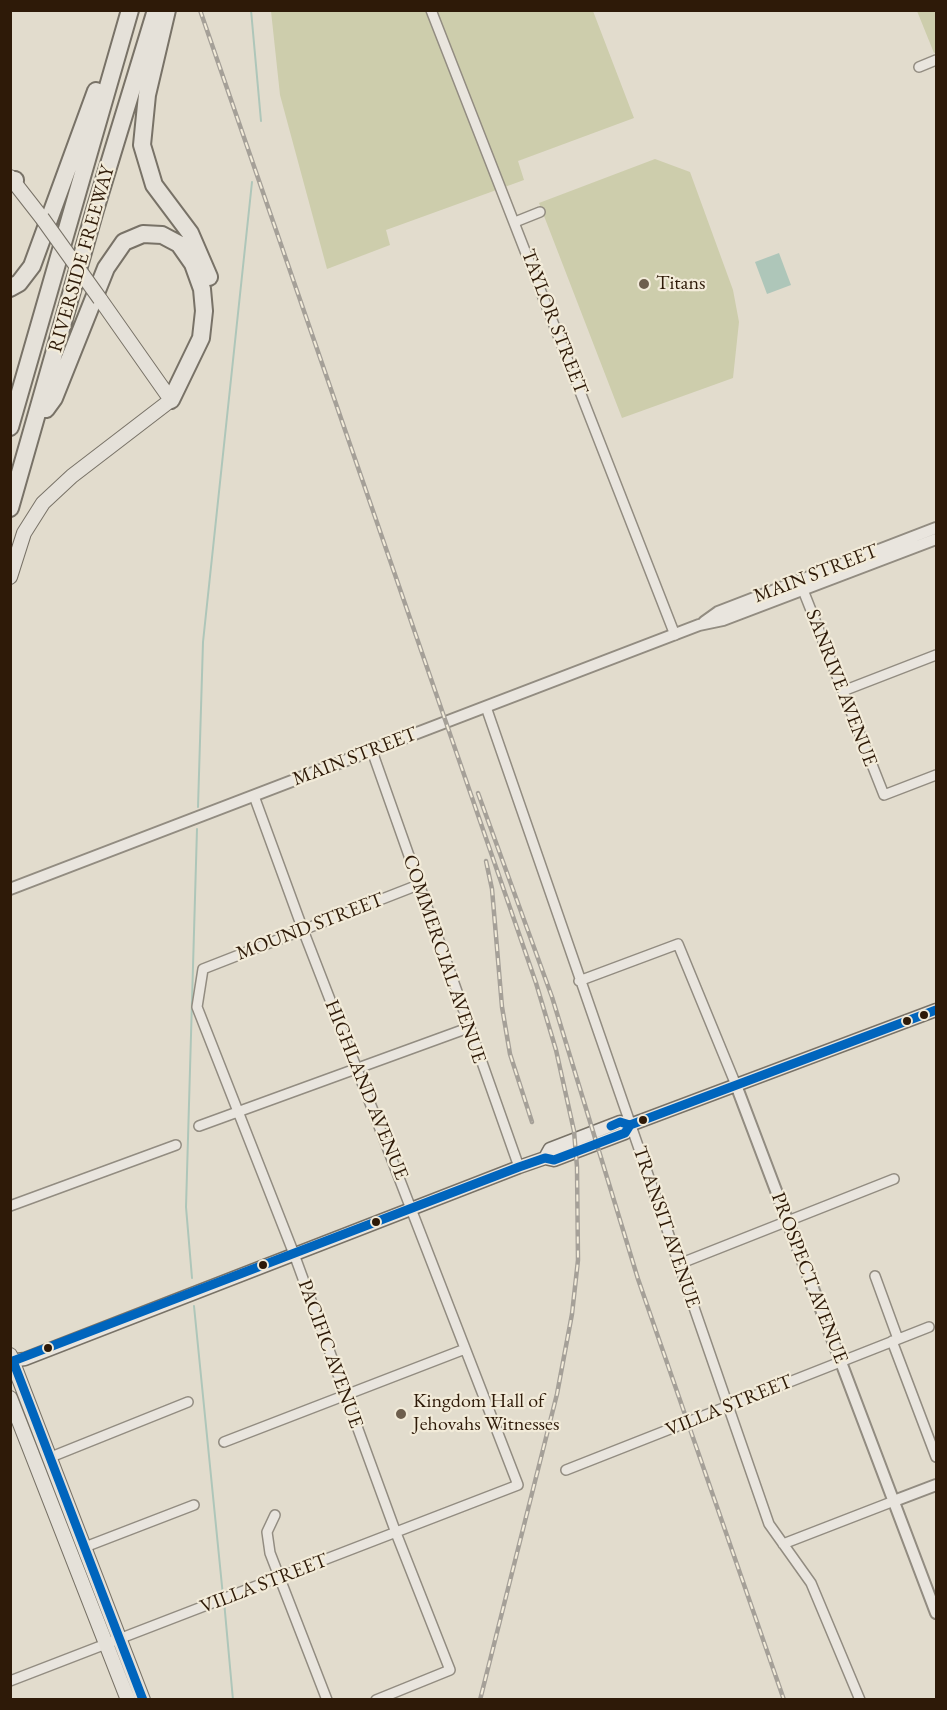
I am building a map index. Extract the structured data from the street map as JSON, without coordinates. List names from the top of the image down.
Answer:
{
  "streets": {
    "highway": ["RIVERSIDE FREEWAY"],
    "street": [
      "TAYLOR STREET",
      "MAIN STREET",
      "SANRIVE AVENUE",
      "MOUND STREET",
      "COMMERCIAL AVENUE",
      "HIGHLAND AVENUE",
      "TRANSIT AVENUE",
      "PROSPECT AVENUE",
      "PACIFIC AVENUE",
      "VILLA STREET"
    ]
  },
  "crossings": [
    ["TAYLOR STREET", "MAIN STREET"],
    ["MAIN STREET", "SANRIVE AVENUE"],
    ["MAIN STREET", "COMMERCIAL AVENUE"],
    ["MAIN STREET", "HIGHLAND AVENUE"],
    ["MAIN STREET", "TRANSIT AVENUE"],
    ["MOUND STREET", "COMMERCIAL AVENUE"],
    ["MOUND STREET", "HIGHLAND AVENUE"],
    ["MOUND STREET", "PACIFIC AVENUE"],
    ["HIGHLAND AVENUE", "VILLA STREET"],
    ["TRANSIT AVENUE", "PROSPECT AVENUE"],
    ["TRANSIT AVENUE", "VILLA STREET"],
    ["PROSPECT AVENUE", "VILLA STREET"],
    ["PACIFIC AVENUE", "VILLA STREET"]
  ],
  "places": ["Titans", "Kingdom Hall of Jehovahs Witnesses"]
}
